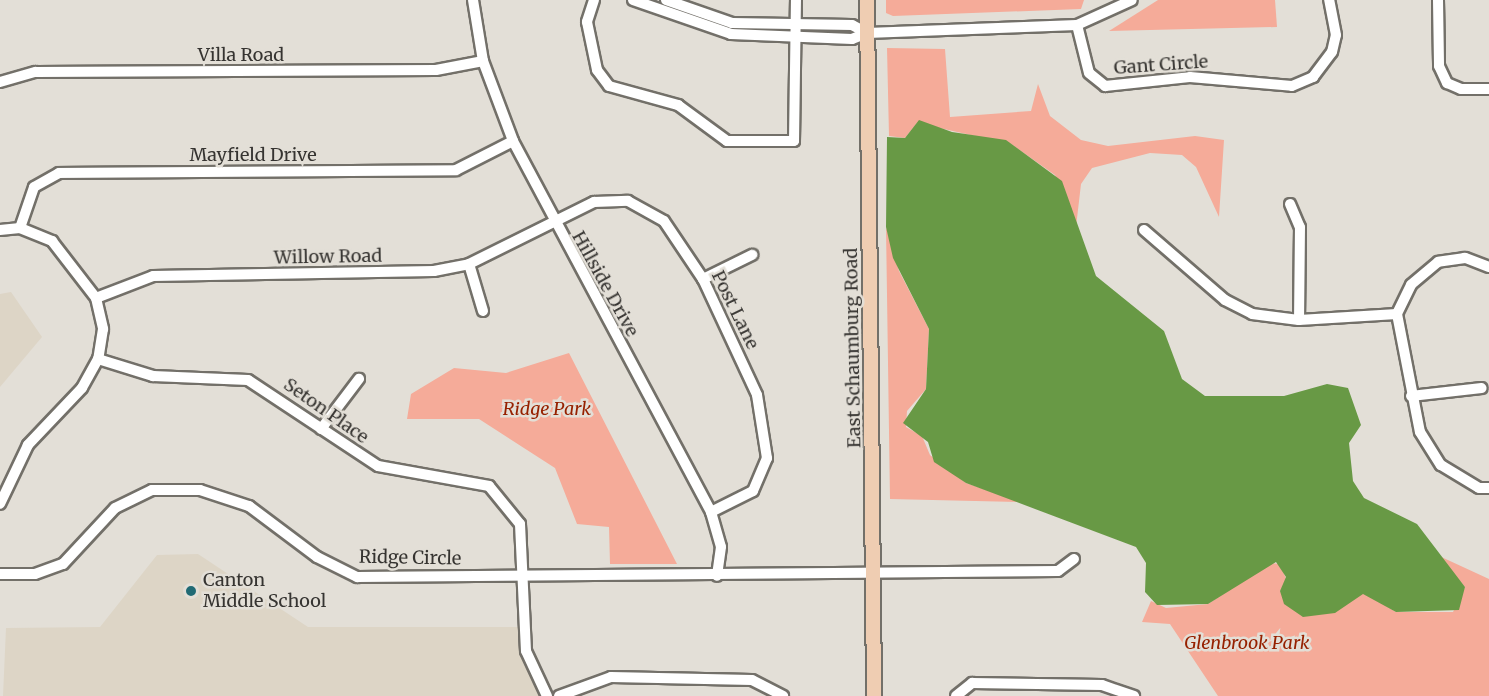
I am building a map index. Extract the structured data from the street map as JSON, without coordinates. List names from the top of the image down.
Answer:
{
  "streets": {
    "main road": ["East Schaumburg Road"],
    "street": [
      "Villa Road",
      "Gant Circle",
      "Mayfield Drive",
      "Willow Road",
      "Hillside Drive",
      "Post Lane",
      "Seton Place",
      "Ridge Circle"
    ]
  },
  "crossings": [
    ["Villa Road", "Hillside Drive"],
    ["Mayfield Drive", "Hillside Drive"],
    ["Willow Road", "Hillside Drive"],
    ["Willow Road", "Post Lane"],
    ["Hillside Drive", "Post Lane"],
    ["Hillside Drive", "Ridge Circle"],
    ["East Schaumburg Road", "Ridge Circle"],
    ["Seton Place", "Ridge Circle"]
  ],
  "parks": ["Ridge Park", "Glenbrook Park"],
  "places": ["Canton Middle School"]
}
